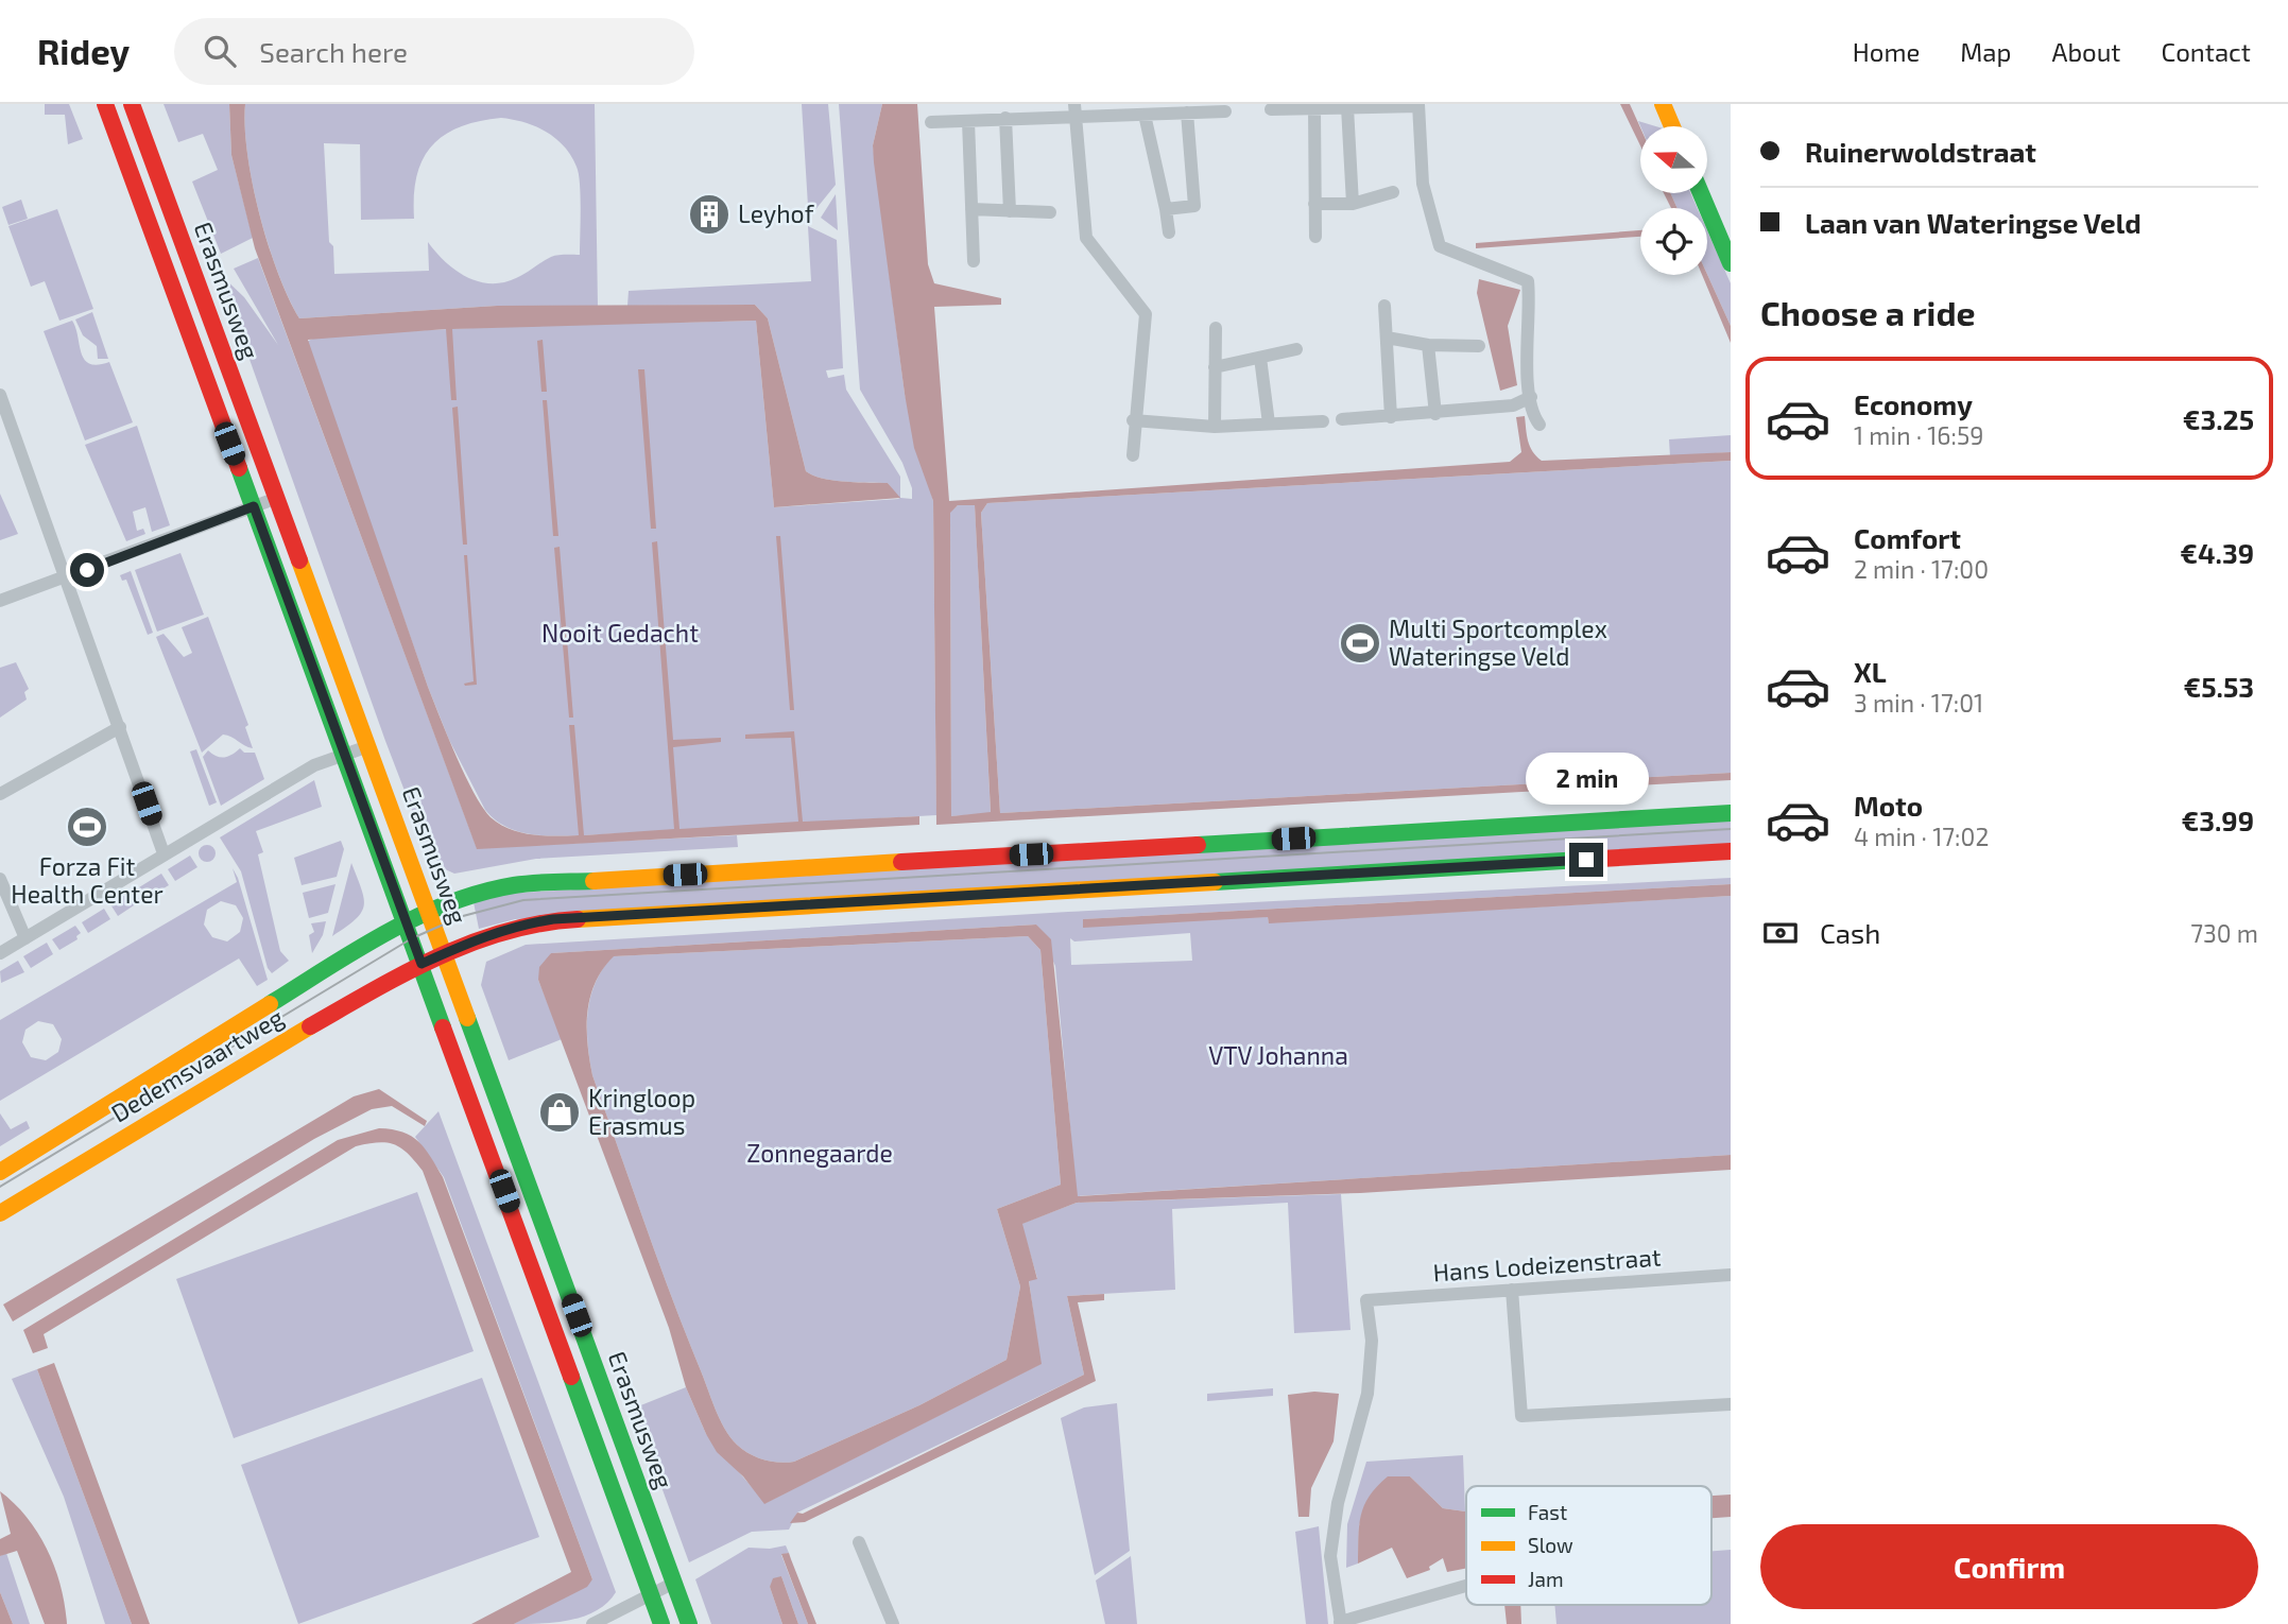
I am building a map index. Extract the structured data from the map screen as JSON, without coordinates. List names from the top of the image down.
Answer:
{
  "streets": {
    "street": ["Erasmusweg", "Dedemsvaartweg", "Hans Lodeizenstraat"]
  },
  "crossings": [
    ["Erasmusweg", "Dedemsvaartweg"]
  ],
  "parks": ["Nooit Gedacht", "VTV Johanna", "Zonnegaarde"],
  "places": {
    "building": ["Leyhof"],
    "sports": ["Multi Sportcomplex Wateringse Veld", "Forza Fit Health Center"],
    "shop": ["Kringloop Erasmus"]
  },
  "legend": ["Fast", "Slow", "Jam"],
  "north": "left",
  "page": {
    "header": "Ridey",
    "search": "Search here",
    "nav": [
      "Home",
      "Map",
      "About",
      "Contact"
    ],
    "banner": ["Ruinerwoldstraat", "Laan van Wateringse Veld"],
    "heading": "Choose a ride",
    "list": [
      {
        "name": "Economy",
        "note": "1 min · 16:59",
        "value": "€3.25"
      },
      {
        "name": "Comfort",
        "note": "2 min · 17:00",
        "value": "€4.39"
      },
      {
        "name": "XL",
        "note": "3 min · 17:01",
        "value": "€5.53"
      },
      {
        "name": "Moto",
        "note": "4 min · 17:02",
        "value": "€3.99"
      }
    ],
    "bubble": "2 min",
    "pay": ["Cash", "730 m"],
    "buttons": "Confirm"
  }
}
